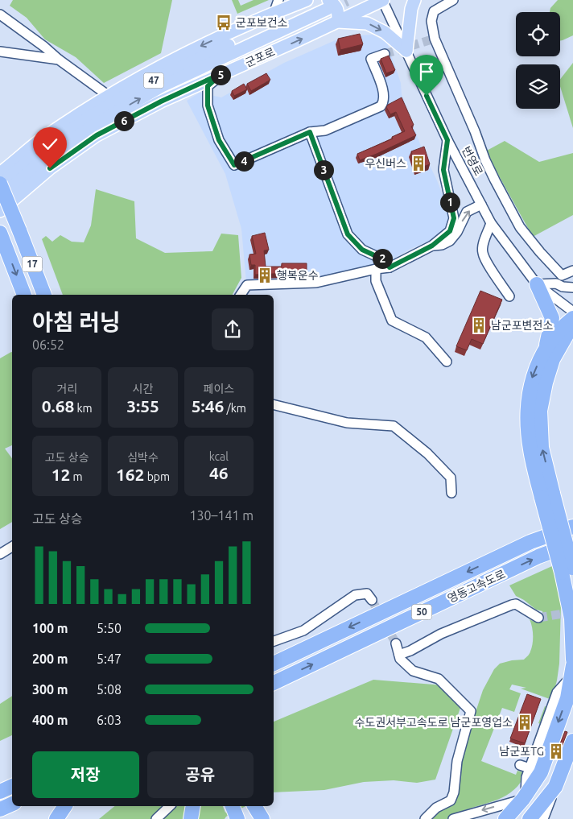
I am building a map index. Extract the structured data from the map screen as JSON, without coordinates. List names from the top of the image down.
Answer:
{
  "streets": {
    "highway": ["17", "영동고속도로", "50"],
    "main road": ["군포로", "47"],
    "street": ["번영로"]
  },
  "crossings": [
    ["군포로", "47"],
    ["군포로", "번영로"],
    ["47", "17"]
  ],
  "places": {
    "bus stop": ["군포보건소"],
    "building": [
      "우신버스",
      "행복운수",
      "남군포변전소",
      "수도권서부고속도로 남군포영업소",
      "남군포TG"
    ]
  },
  "page": {
    "pins": [
      "5",
      "6",
      "4",
      "3",
      "1",
      "2"
    ],
    "heading": ["아침 러닝", "06:52"],
    "stats": [
      ["거리", "0.68 km"],
      ["시간", "3:55"],
      ["페이스", "5:46 /km"],
      ["고도 상승", "12 m"],
      ["심박수", "162 bpm"],
      ["kcal", "46"]
    ],
    "chart": ["고도 상승", "130–141 m"],
    "list": [
      {
        "name": "100 m",
        "note": "5:50"
      },
      {
        "name": "200 m",
        "note": "5:47"
      },
      {
        "name": "300 m",
        "note": "5:08"
      },
      {
        "name": "400 m",
        "note": "6:03"
      }
    ],
    "buttons": ["저장", "공유"]
  }
}
